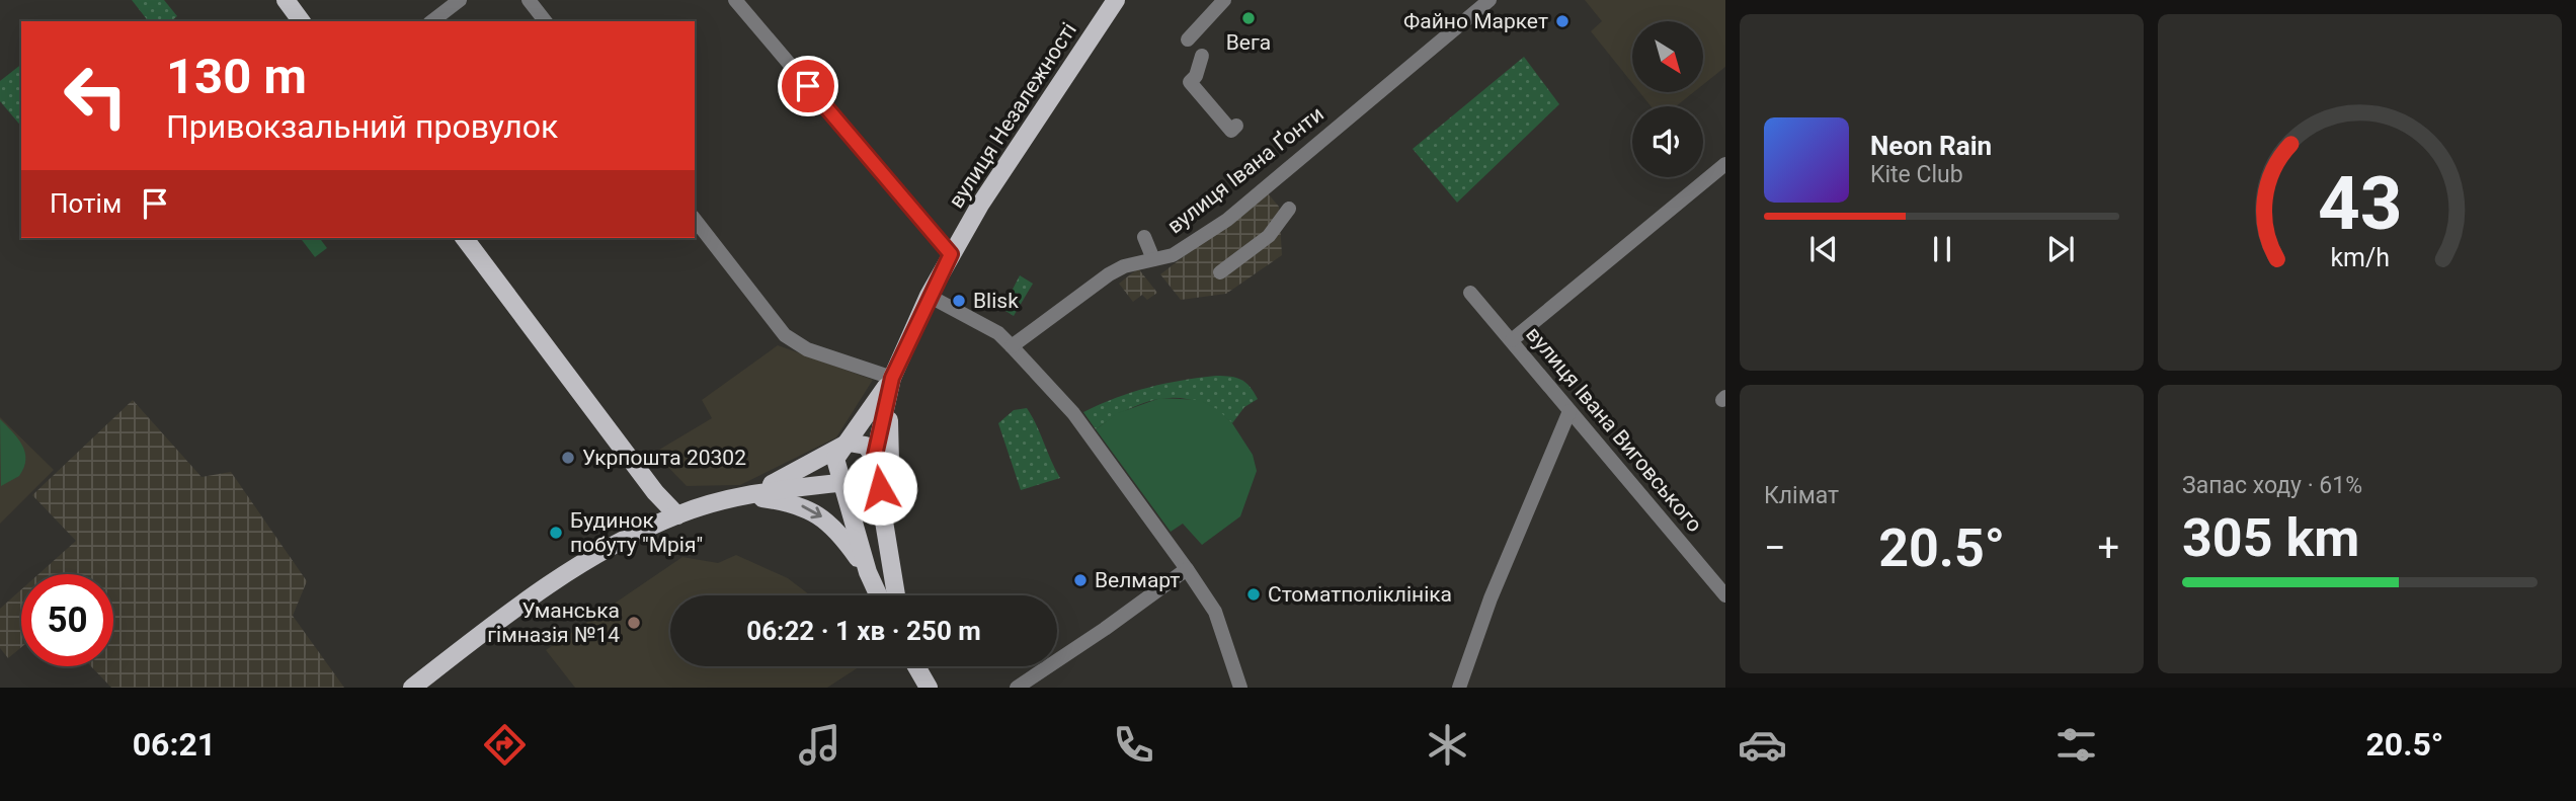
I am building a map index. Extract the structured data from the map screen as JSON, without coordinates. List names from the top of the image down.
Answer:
{
  "streets": {
    "main road": ["вулиця Незалежності"],
    "street": ["вулиця Івана Ґонти", "вулиця Івана Виговського"]
  },
  "places": [
    "Вега",
    "Файно Маркет",
    "Blisk",
    "Укрпошта 20302",
    "Будинок побуту \"Мрія\"",
    "Велмарт",
    "Стоматполіклініка",
    "Уманська гімназія №14"
  ],
  "north": "bottom right",
  "page": {
    "turn": ["130 m", "Привокзальний провулок"],
    "song": ["Neon Rain", "Kite Club"],
    "then": "Потім",
    "tile": [
      "Клімат",
      ["Запас ходу · 61%", "305 km"]
    ],
    "heat": ["−", "20.5°", "+"],
    "limit": "50",
    "trip": "06:22 · 1 хв · 250 m",
    "tabs": ["06:21", "20.5°"],
    "gauge": ["43", "km/h"]
  }
}
